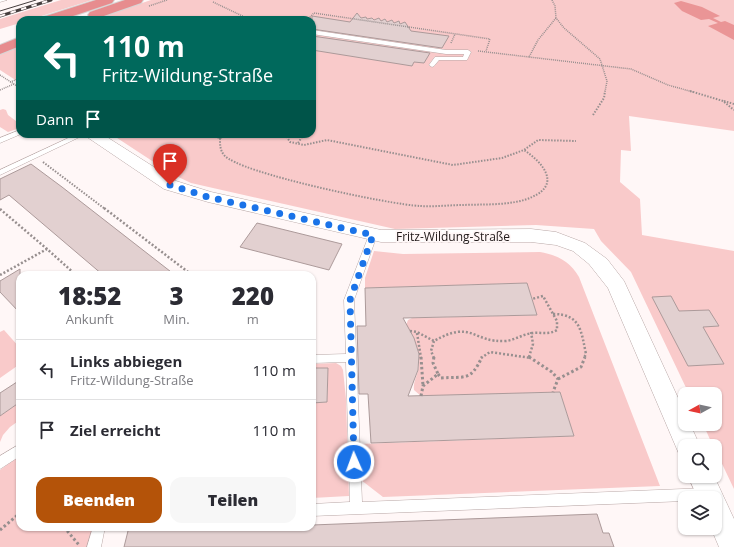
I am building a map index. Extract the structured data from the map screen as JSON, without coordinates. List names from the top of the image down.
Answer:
{
  "streets": {
    "street": ["Fritz-Wildung-Straße"]
  },
  "north": "left",
  "page": {
    "turn": ["110 m", "Fritz-Wildung-Straße"],
    "then": "Dann",
    "eta": [
      "18:52",
      "Ankunft",
      "3",
      "Min.",
      "220",
      "m"
    ],
    "list": [
      {
        "name": "Links abbiegen",
        "note": "Fritz-Wildung-Straße",
        "value": "110 m"
      },
      {
        "name": "Ziel erreicht",
        "value": "110 m"
      }
    ],
    "buttons": ["Beenden", "Teilen"]
  }
}
